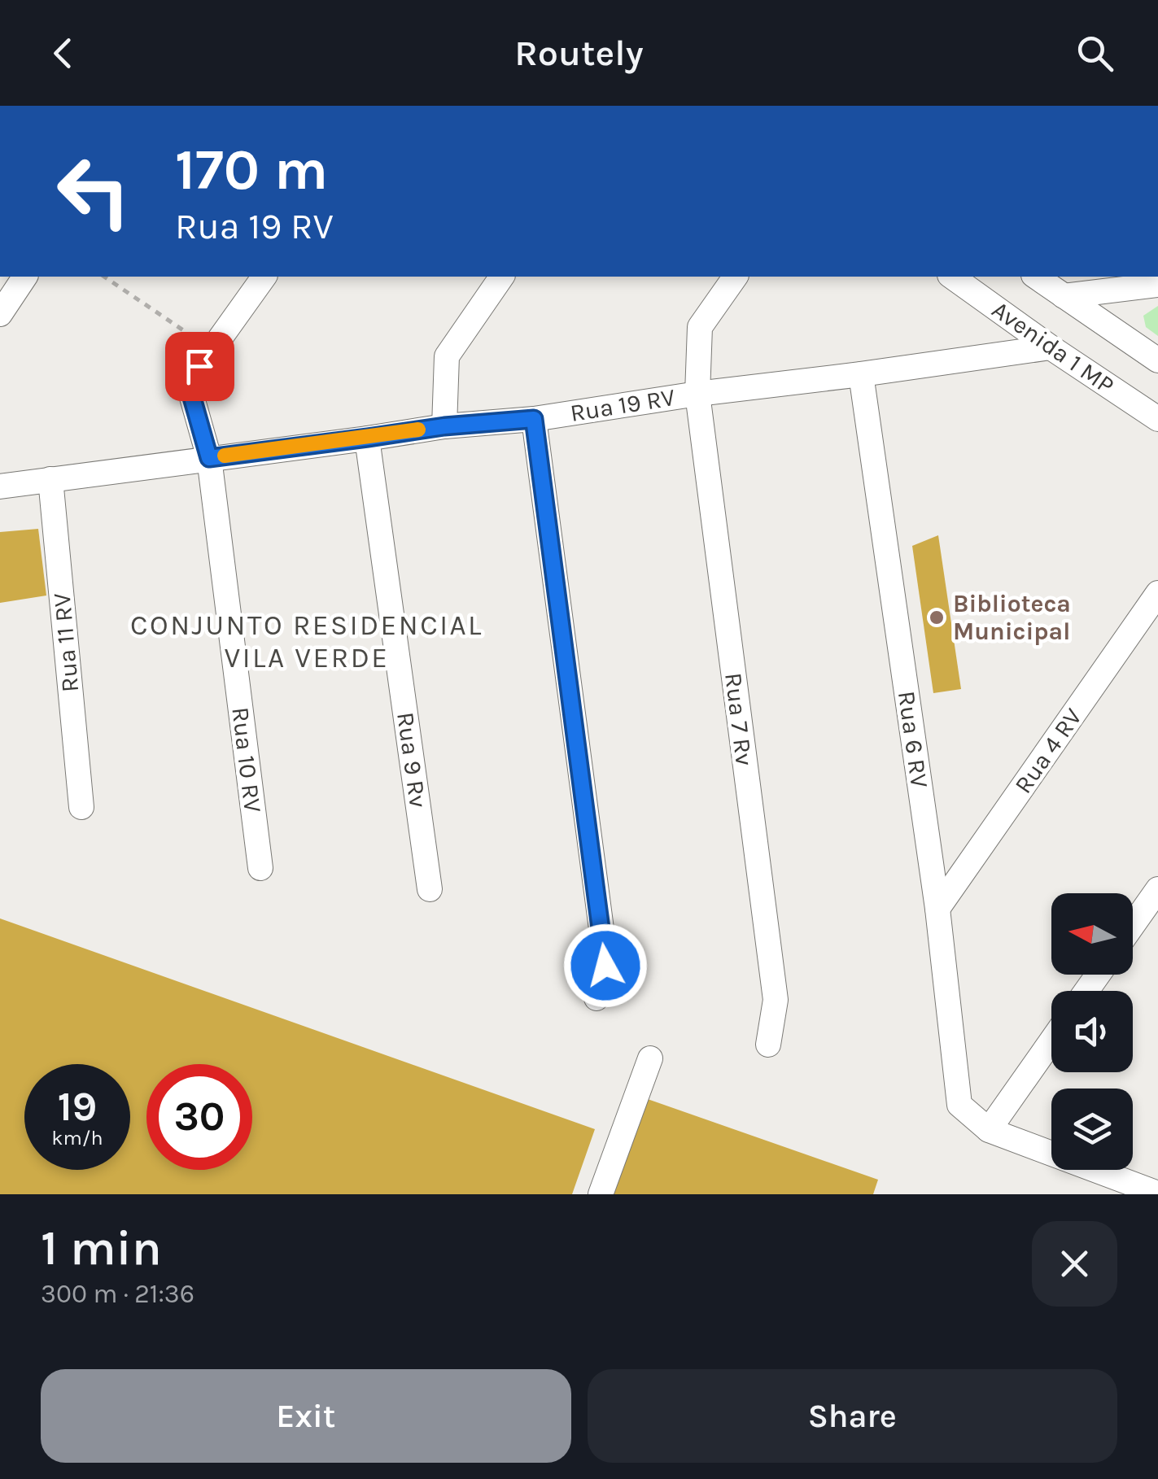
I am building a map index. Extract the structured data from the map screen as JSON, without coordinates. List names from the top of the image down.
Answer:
{
  "streets": {
    "street": [
      "Avenida 1 MP",
      "Rua 19 RV",
      "Rua 11 RV",
      "Rua 7 Rv",
      "Rua 6 RV",
      "Rua 4 RV",
      "Rua 10 RV",
      "Rua 9 Rv"
    ]
  },
  "crossings": [
    ["Avenida 1 MP", "Rua 19 RV"],
    ["Rua 19 RV", "Rua 11 RV"],
    ["Rua 19 RV", "Rua 7 Rv"],
    ["Rua 19 RV", "Rua 6 RV"],
    ["Rua 19 RV", "Rua 10 RV"],
    ["Rua 19 RV", "Rua 9 Rv"],
    ["Rua 6 RV", "Rua 4 RV"]
  ],
  "districts": ["CONJUNTO RESIDENCIAL VILA VERDE"],
  "places": ["Biblioteca Municipal"],
  "north": "left",
  "page": {
    "header": "Routely",
    "turn": ["170 m", "Rua 19 RV"],
    "speed": "19 km/h",
    "limit": "30",
    "heading": ["1 min", "300 m · 21:36"],
    "buttons": ["Exit", "Share"]
  }
}
